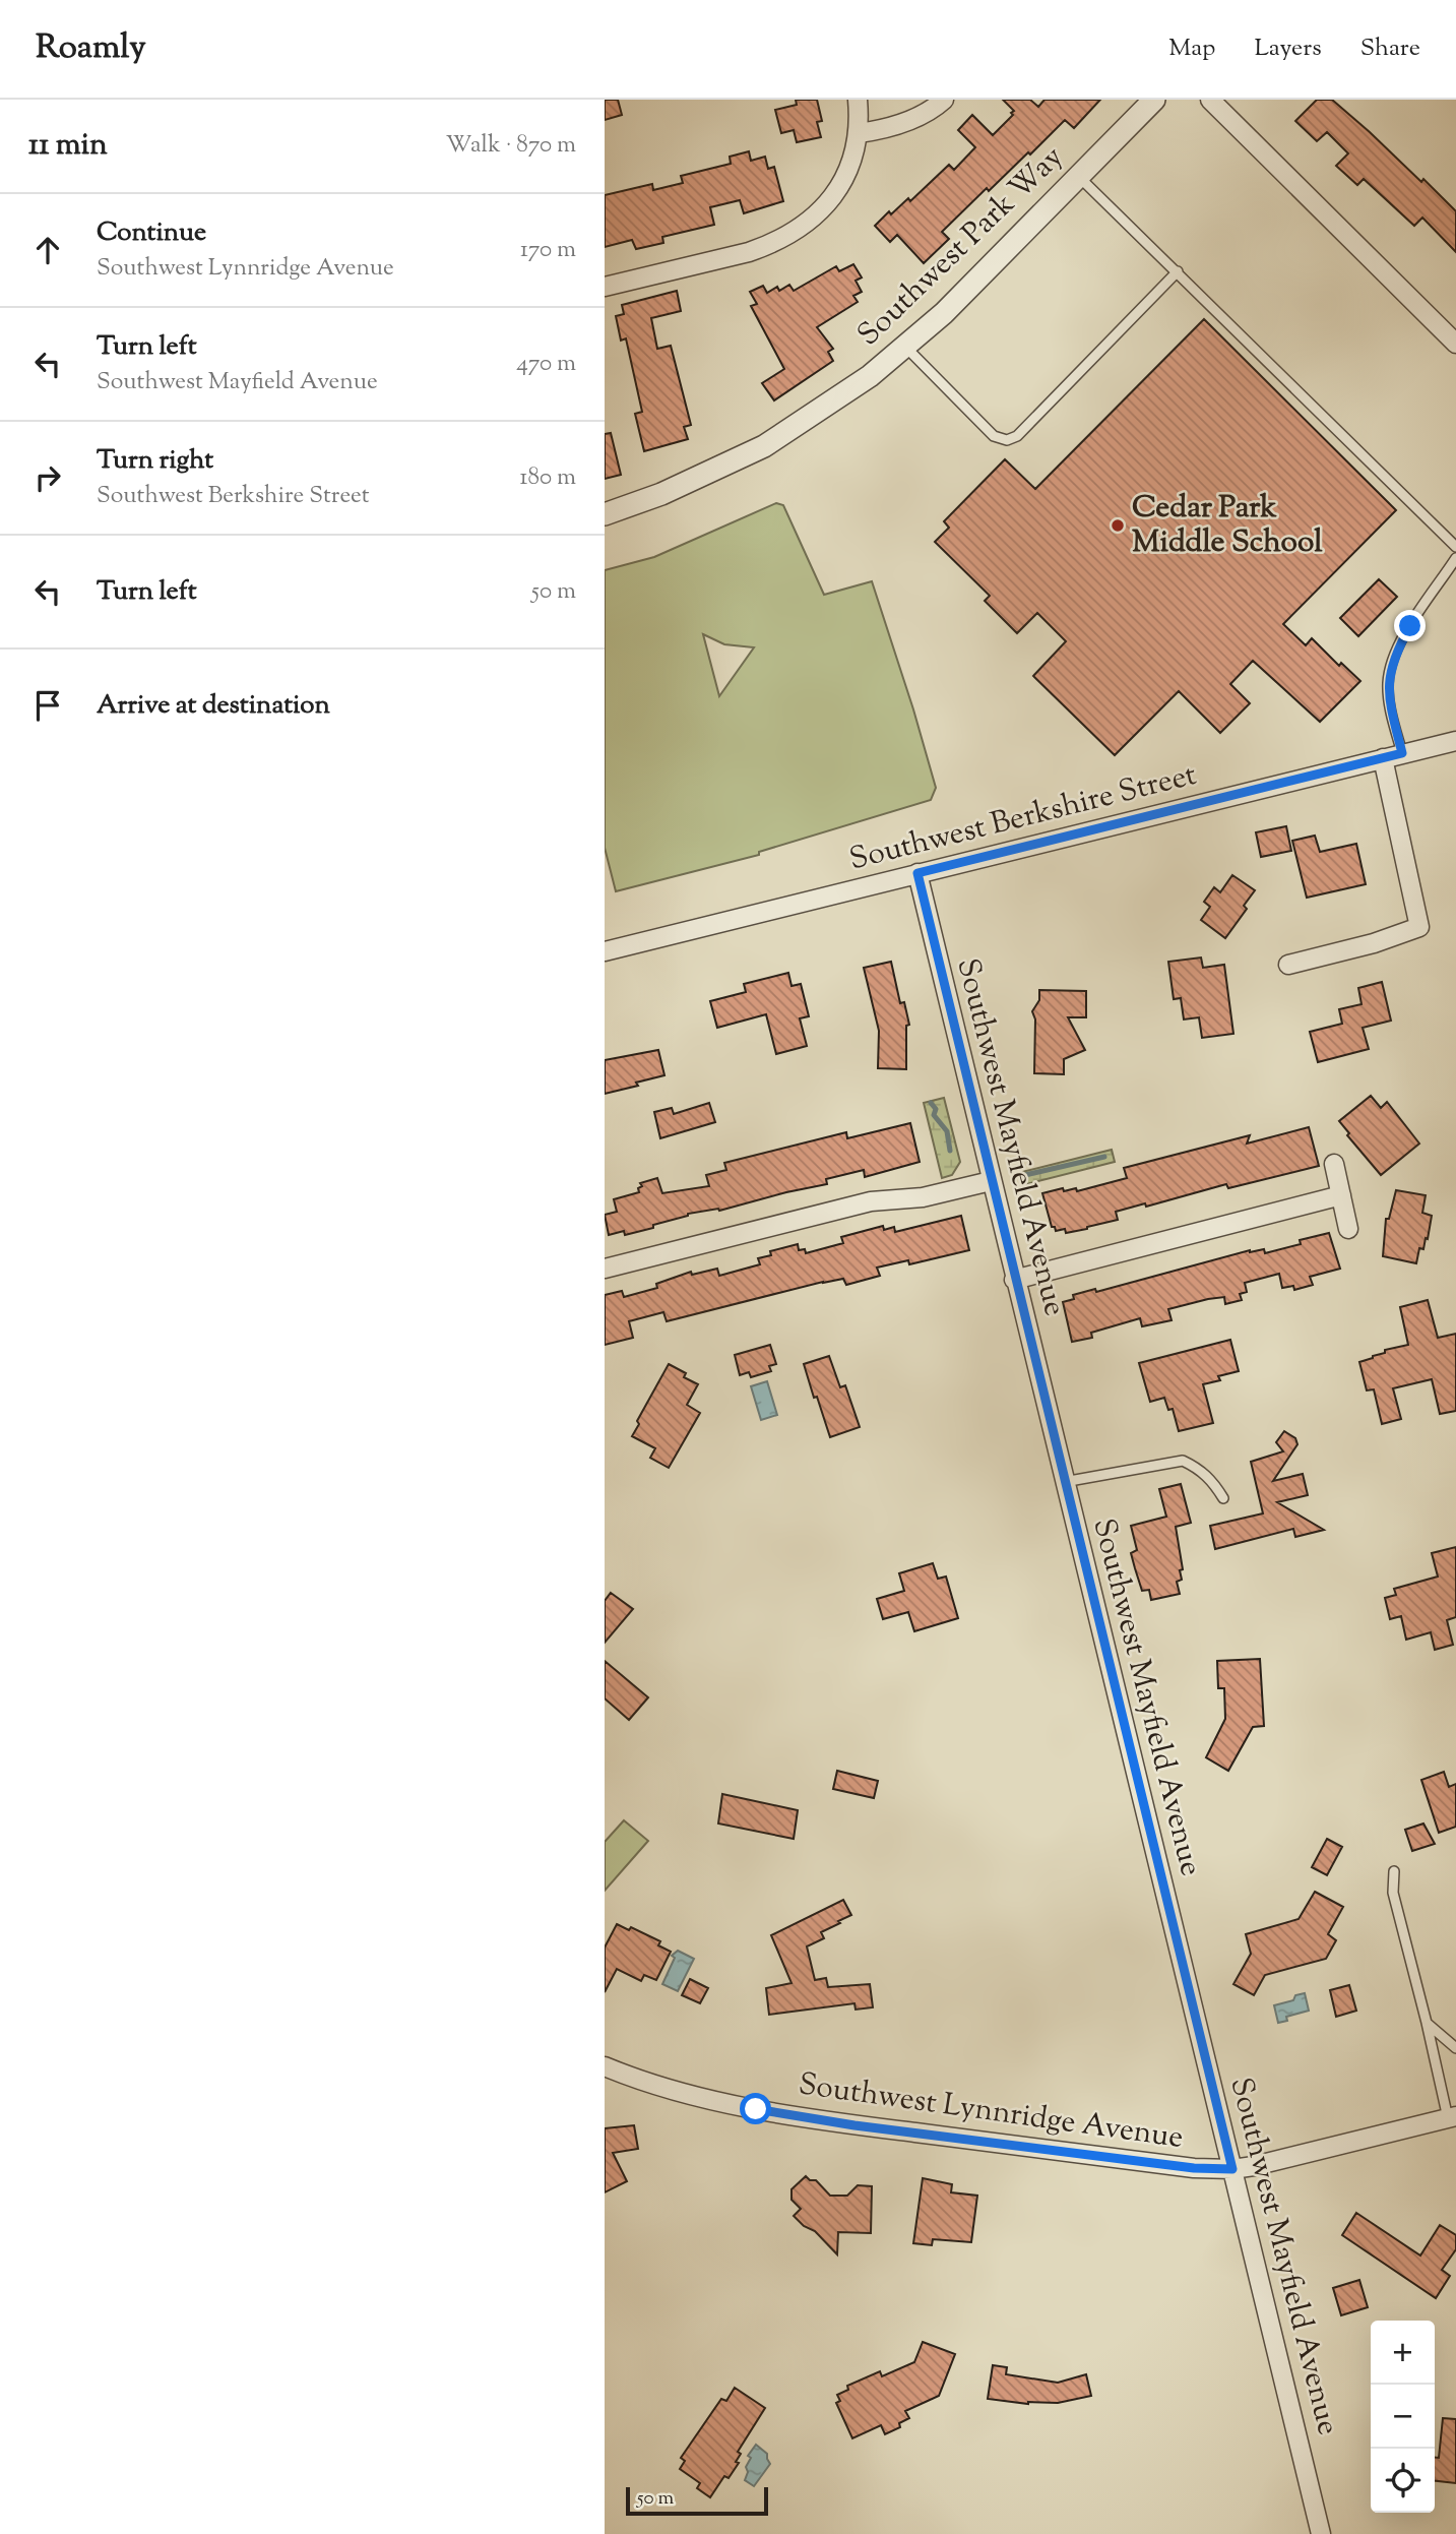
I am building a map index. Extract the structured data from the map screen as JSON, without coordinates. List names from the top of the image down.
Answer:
{
  "streets": {
    "street": [
      "Southwest Park Way",
      "Southwest Berkshire Street",
      "Southwest Mayfield Avenue",
      "Southwest Lynnridge Avenue"
    ]
  },
  "crossings": [
    ["Southwest Berkshire Street", "Southwest Mayfield Avenue"],
    ["Southwest Mayfield Avenue", "Southwest Lynnridge Avenue"]
  ],
  "places": ["Cedar Park Middle School"],
  "scale_bar": "50 m",
  "page": {
    "header": "Roamly",
    "nav": ["Map", "Layers", "Share"],
    "heading": ["11 min", "Walk · 870 m"],
    "list": [
      ["Continue", "Southwest Lynnridge Avenue", "170 m"],
      ["Turn left", "Southwest Mayfield Avenue", "470 m"],
      ["Turn right", "Southwest Berkshire Street", "180 m"],
      ["Turn left", "50 m"],
      "Arrive at destination"
    ],
    "map_buttons": ["+", "−"],
    "scale": "50 m"
  }
}
